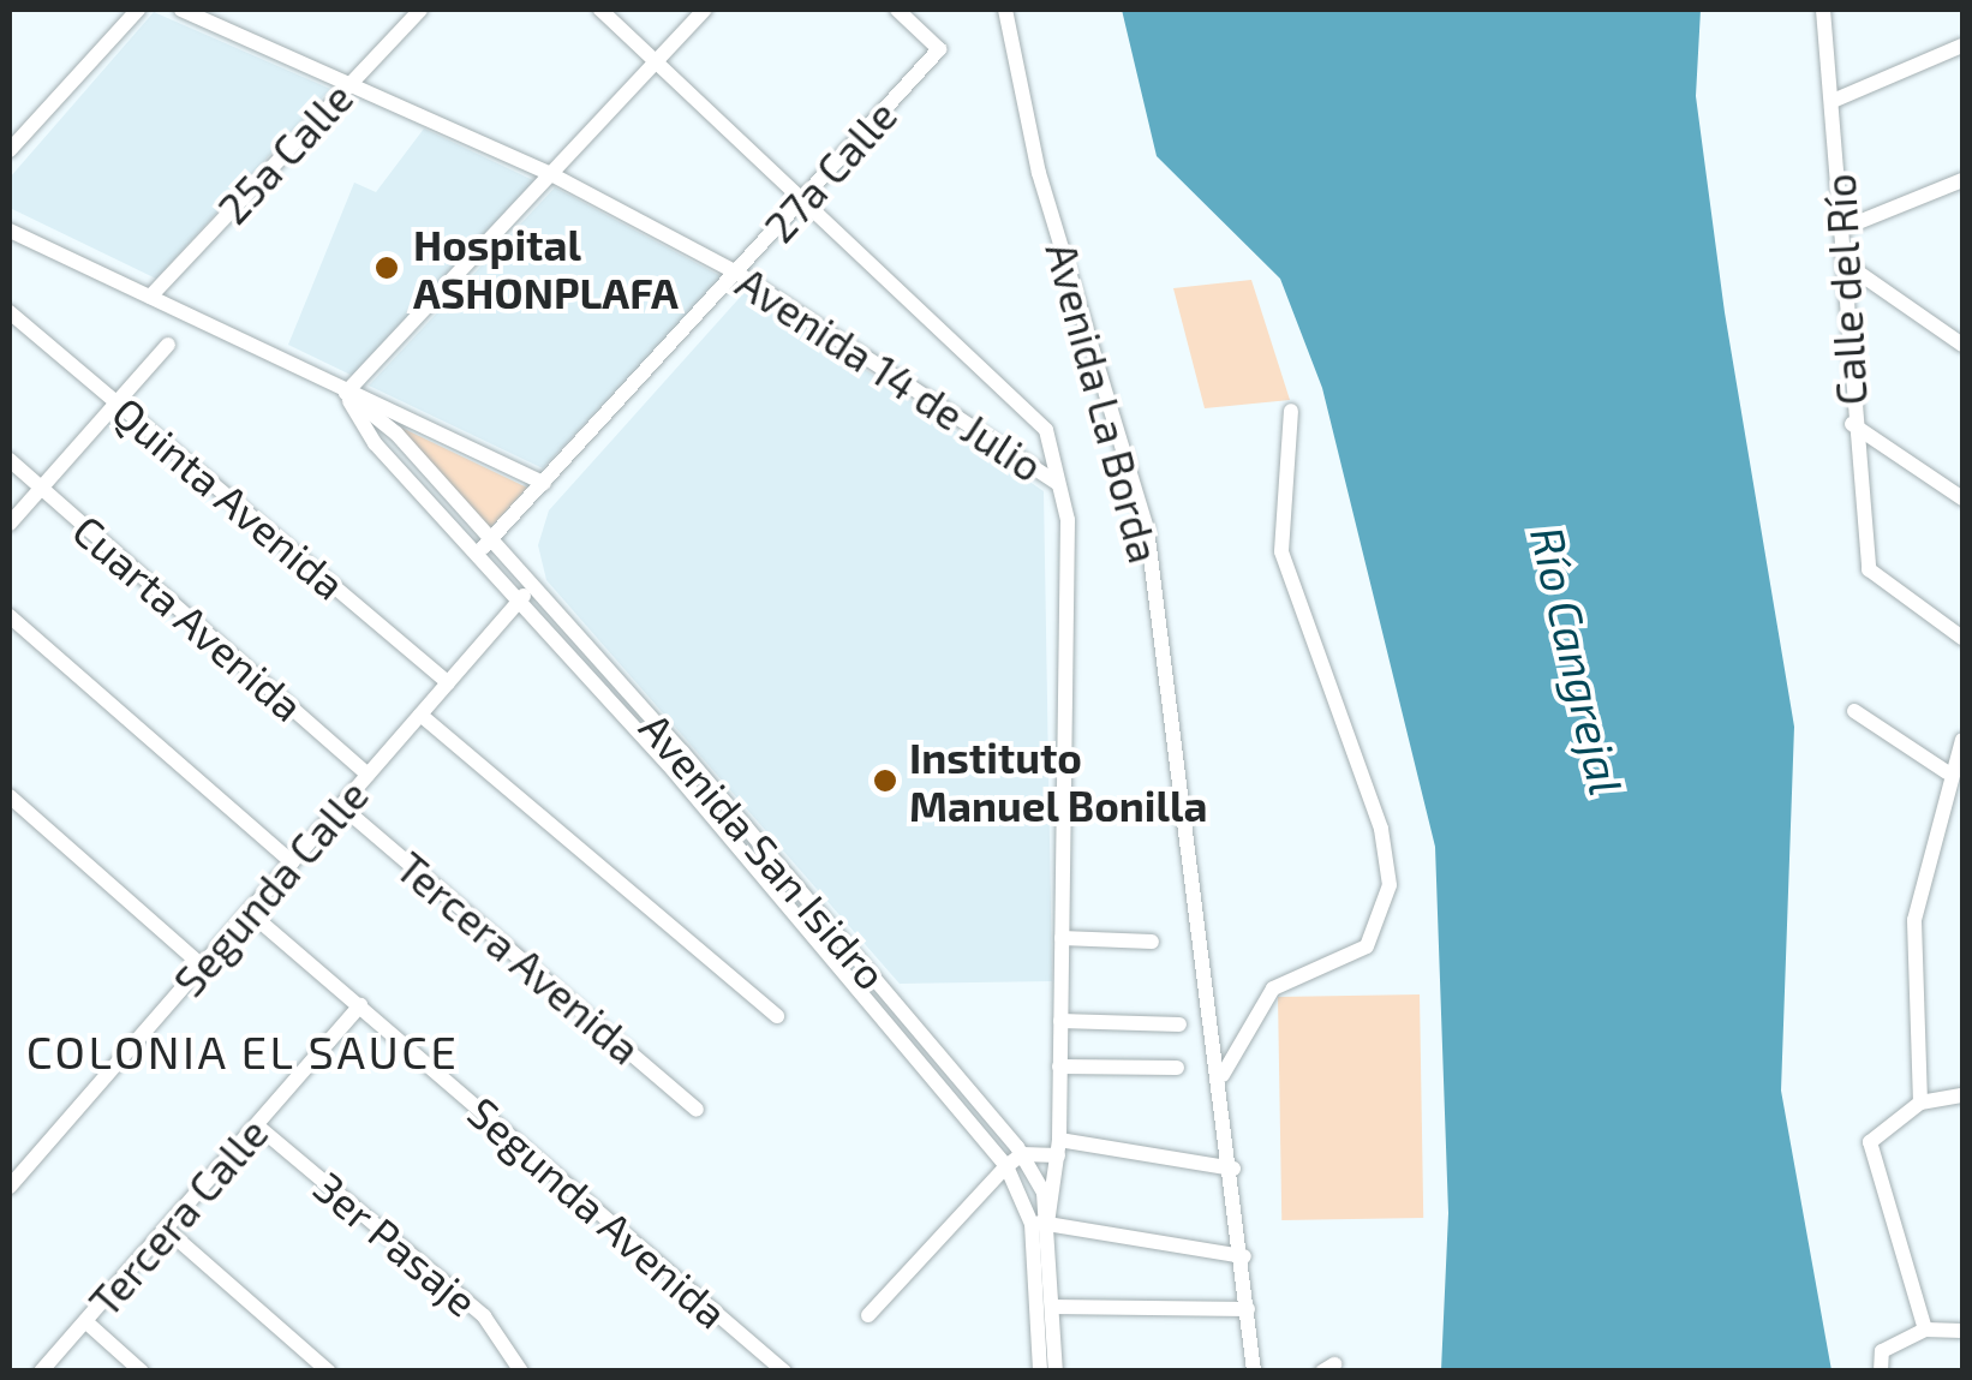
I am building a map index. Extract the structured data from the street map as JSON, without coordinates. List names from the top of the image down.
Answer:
{
  "streets": {
    "street": [
      "25a Calle",
      "27a Calle",
      "Calle del Río",
      "Avenida 14 de Julio",
      "Avenida La Borda",
      "Quinta Avenida",
      "Cuarta Avenida",
      "Avenida San Isidro",
      "Segunda Calle",
      "Tercera Avenida",
      "Segunda Avenida",
      "Tercera Calle",
      "3er Pasaje"
    ]
  },
  "crossings": [
    ["25a Calle", "Avenida 14 de Julio"],
    ["25a Calle", "Avenida San Isidro"],
    ["27a Calle", "Avenida 14 de Julio"],
    ["27a Calle", "Avenida San Isidro"],
    ["Avenida 14 de Julio", "Avenida San Isidro"],
    ["Quinta Avenida", "Segunda Calle"],
    ["Cuarta Avenida", "Segunda Calle"],
    ["Avenida San Isidro", "Segunda Calle"],
    ["Segunda Calle", "Tercera Avenida"],
    ["Segunda Calle", "Segunda Avenida"],
    ["Segunda Avenida", "Tercera Calle"],
    ["Tercera Calle", "3er Pasaje"]
  ],
  "districts": ["COLONIA EL SAUCE"],
  "water": ["Río Cangrejal"],
  "places": ["Hospital ASHONPLAFA", "Instituto Manuel Bonilla"]
}
